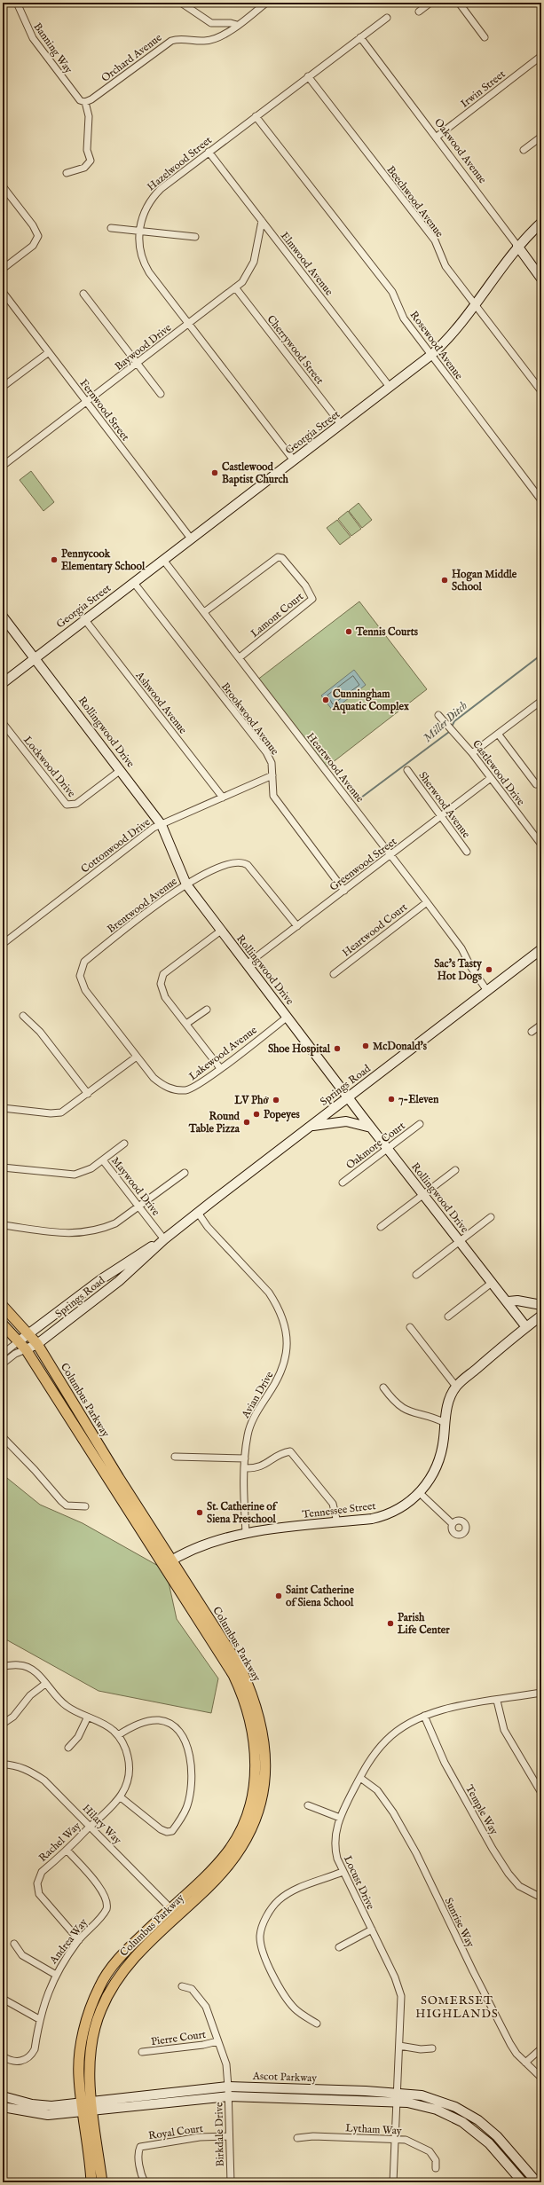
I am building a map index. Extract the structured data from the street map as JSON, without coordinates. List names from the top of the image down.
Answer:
{
  "streets": {
    "main road": [
      "Oakwood Avenue",
      "Georgia Street",
      "Rollingwood Drive",
      "Springs Road",
      "Columbus Parkway",
      "Tennessee Street",
      "Ascot Parkway"
    ],
    "street": [
      "Banning Way",
      "Orchard Avenue",
      "Irwin Street",
      "Hazelwood Street",
      "Beechwood Avenue",
      "Elmwood Avenue",
      "Rosewood Avenue",
      "Baywood Drive",
      "Cherrywood Street",
      "Fernwood Street",
      "Lamont Court",
      "Ashwood Avenue",
      "Brookwood Avenue",
      "Lockwood Drive",
      "Heartwood Avenue",
      "Castlewood Drive",
      "Sherwood Avenue",
      "Cottonwood Drive",
      "Greenwood Street",
      "Brentwood Avenue",
      "Heartwood Court",
      "Lakewood Avenue",
      "Oakmore Court",
      "Maywood Drive",
      "Avian Drive",
      "Temple Way",
      "Hilary Way",
      "Rachel Way",
      "Locust Drive",
      "Sunrise Way",
      "Andrea Way",
      "Pierre Court",
      "Lytham Way",
      "Royal Court",
      "Birkdale Drive"
    ]
  },
  "crossings": [
    ["Banning Way", "Orchard Avenue"],
    ["Irwin Street", "Oakwood Avenue"],
    ["Oakwood Avenue", "Hazelwood Street"],
    ["Oakwood Avenue", "Georgia Street"],
    ["Hazelwood Street", "Beechwood Avenue"],
    ["Hazelwood Street", "Elmwood Avenue"],
    ["Hazelwood Street", "Rosewood Avenue"],
    ["Hazelwood Street", "Baywood Drive"],
    ["Hazelwood Street", "Georgia Street"],
    ["Beechwood Avenue", "Georgia Street"],
    ["Elmwood Avenue", "Baywood Drive"],
    ["Elmwood Avenue", "Georgia Street"],
    ["Rosewood Avenue", "Georgia Street"],
    ["Baywood Drive", "Cherrywood Street"],
    ["Baywood Drive", "Fernwood Street"],
    ["Cherrywood Street", "Georgia Street"],
    ["Fernwood Street", "Georgia Street"],
    ["Georgia Street", "Ashwood Avenue"],
    ["Georgia Street", "Brookwood Avenue"],
    ["Georgia Street", "Rollingwood Drive"],
    ["Georgia Street", "Heartwood Avenue"],
    ["Lamont Court", "Heartwood Avenue"],
    ["Ashwood Avenue", "Cottonwood Drive"],
    ["Brookwood Avenue", "Cottonwood Drive"],
    ["Brookwood Avenue", "Greenwood Street"],
    ["Rollingwood Drive", "Lockwood Drive"],
    ["Rollingwood Drive", "Cottonwood Drive"],
    ["Rollingwood Drive", "Greenwood Street"],
    ["Rollingwood Drive", "Brentwood Avenue"],
    ["Rollingwood Drive", "Lakewood Avenue"],
    ["Rollingwood Drive", "Springs Road"],
    ["Rollingwood Drive", "Oakmore Court"],
    ["Rollingwood Drive", "Tennessee Street"],
    ["Heartwood Avenue", "Greenwood Street"],
    ["Heartwood Avenue", "Heartwood Court"],
    ["Heartwood Avenue", "Springs Road"],
    ["Castlewood Drive", "Greenwood Street"],
    ["Sherwood Avenue", "Greenwood Street"],
    ["Greenwood Street", "Brentwood Avenue"],
    ["Brentwood Avenue", "Lakewood Avenue"],
    ["Springs Road", "Maywood Drive"],
    ["Springs Road", "Avian Drive"],
    ["Springs Road", "Columbus Parkway"],
    ["Avian Drive", "Tennessee Street"],
    ["Columbus Parkway", "Tennessee Street"],
    ["Columbus Parkway", "Hilary Way"],
    ["Columbus Parkway", "Ascot Parkway"],
    ["Temple Way", "Locust Drive"],
    ["Hilary Way", "Rachel Way"],
    ["Rachel Way", "Andrea Way"],
    ["Locust Drive", "Sunrise Way"],
    ["Locust Drive", "Ascot Parkway"],
    ["Locust Drive", "Lytham Way"],
    ["Pierre Court", "Birkdale Drive"],
    ["Ascot Parkway", "Birkdale Drive"],
    ["Royal Court", "Birkdale Drive"]
  ],
  "districts": ["SOMERSET HIGHLANDS"],
  "water": ["Miller Ditch"],
  "places": [
    "Castlewood Baptist Church",
    "Pennycook Elementary School",
    "Hogan Middle School",
    "Tennis Courts",
    "Cunningham Aquatic Complex",
    "Sac's Tasty Hot Dogs",
    "McDonald's",
    "Shoe Hospital",
    "7-Eleven",
    "LV Phở",
    "Popeyes",
    "Round Table Pizza",
    "St. Catherine of Siena Preschool",
    "Saint Catherine of Siena School",
    "Parish Life Center"
  ]
}
